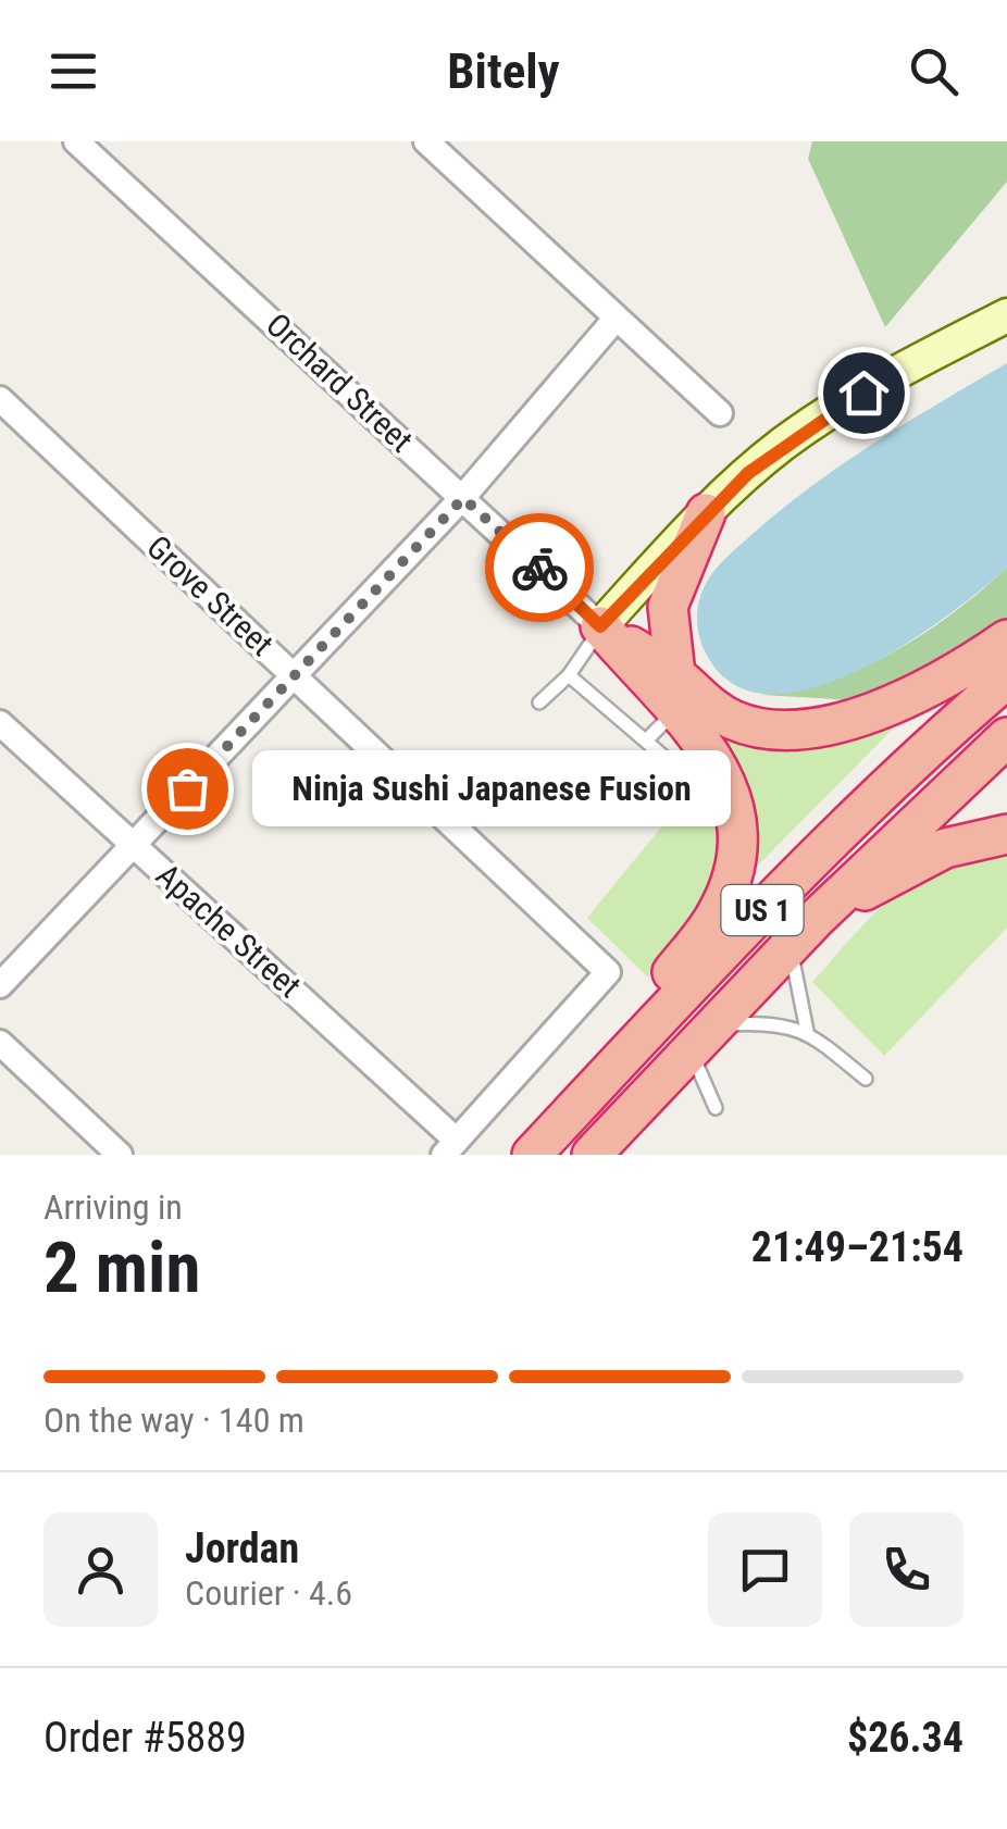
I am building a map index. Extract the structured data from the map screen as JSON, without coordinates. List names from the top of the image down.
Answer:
{
  "streets": {
    "highway": ["US 1"],
    "street": ["Orchard Street", "Grove Street", "Apache Street"]
  },
  "crossings": [
    ["Grove Street", "Apache Street"]
  ],
  "places": ["Ninja Sushi Japanese Fusion"],
  "page": {
    "header": "Bitely",
    "bubble": "Ninja Sushi Japanese Fusion",
    "heading": ["2 min", "Arriving in", "21:49–21:54"],
    "panel": [
      "Jordan",
      "Courier · 4.6",
      "Order #5889",
      "$26.34"
    ],
    "bar": "On the way · 140 m"
  }
}
